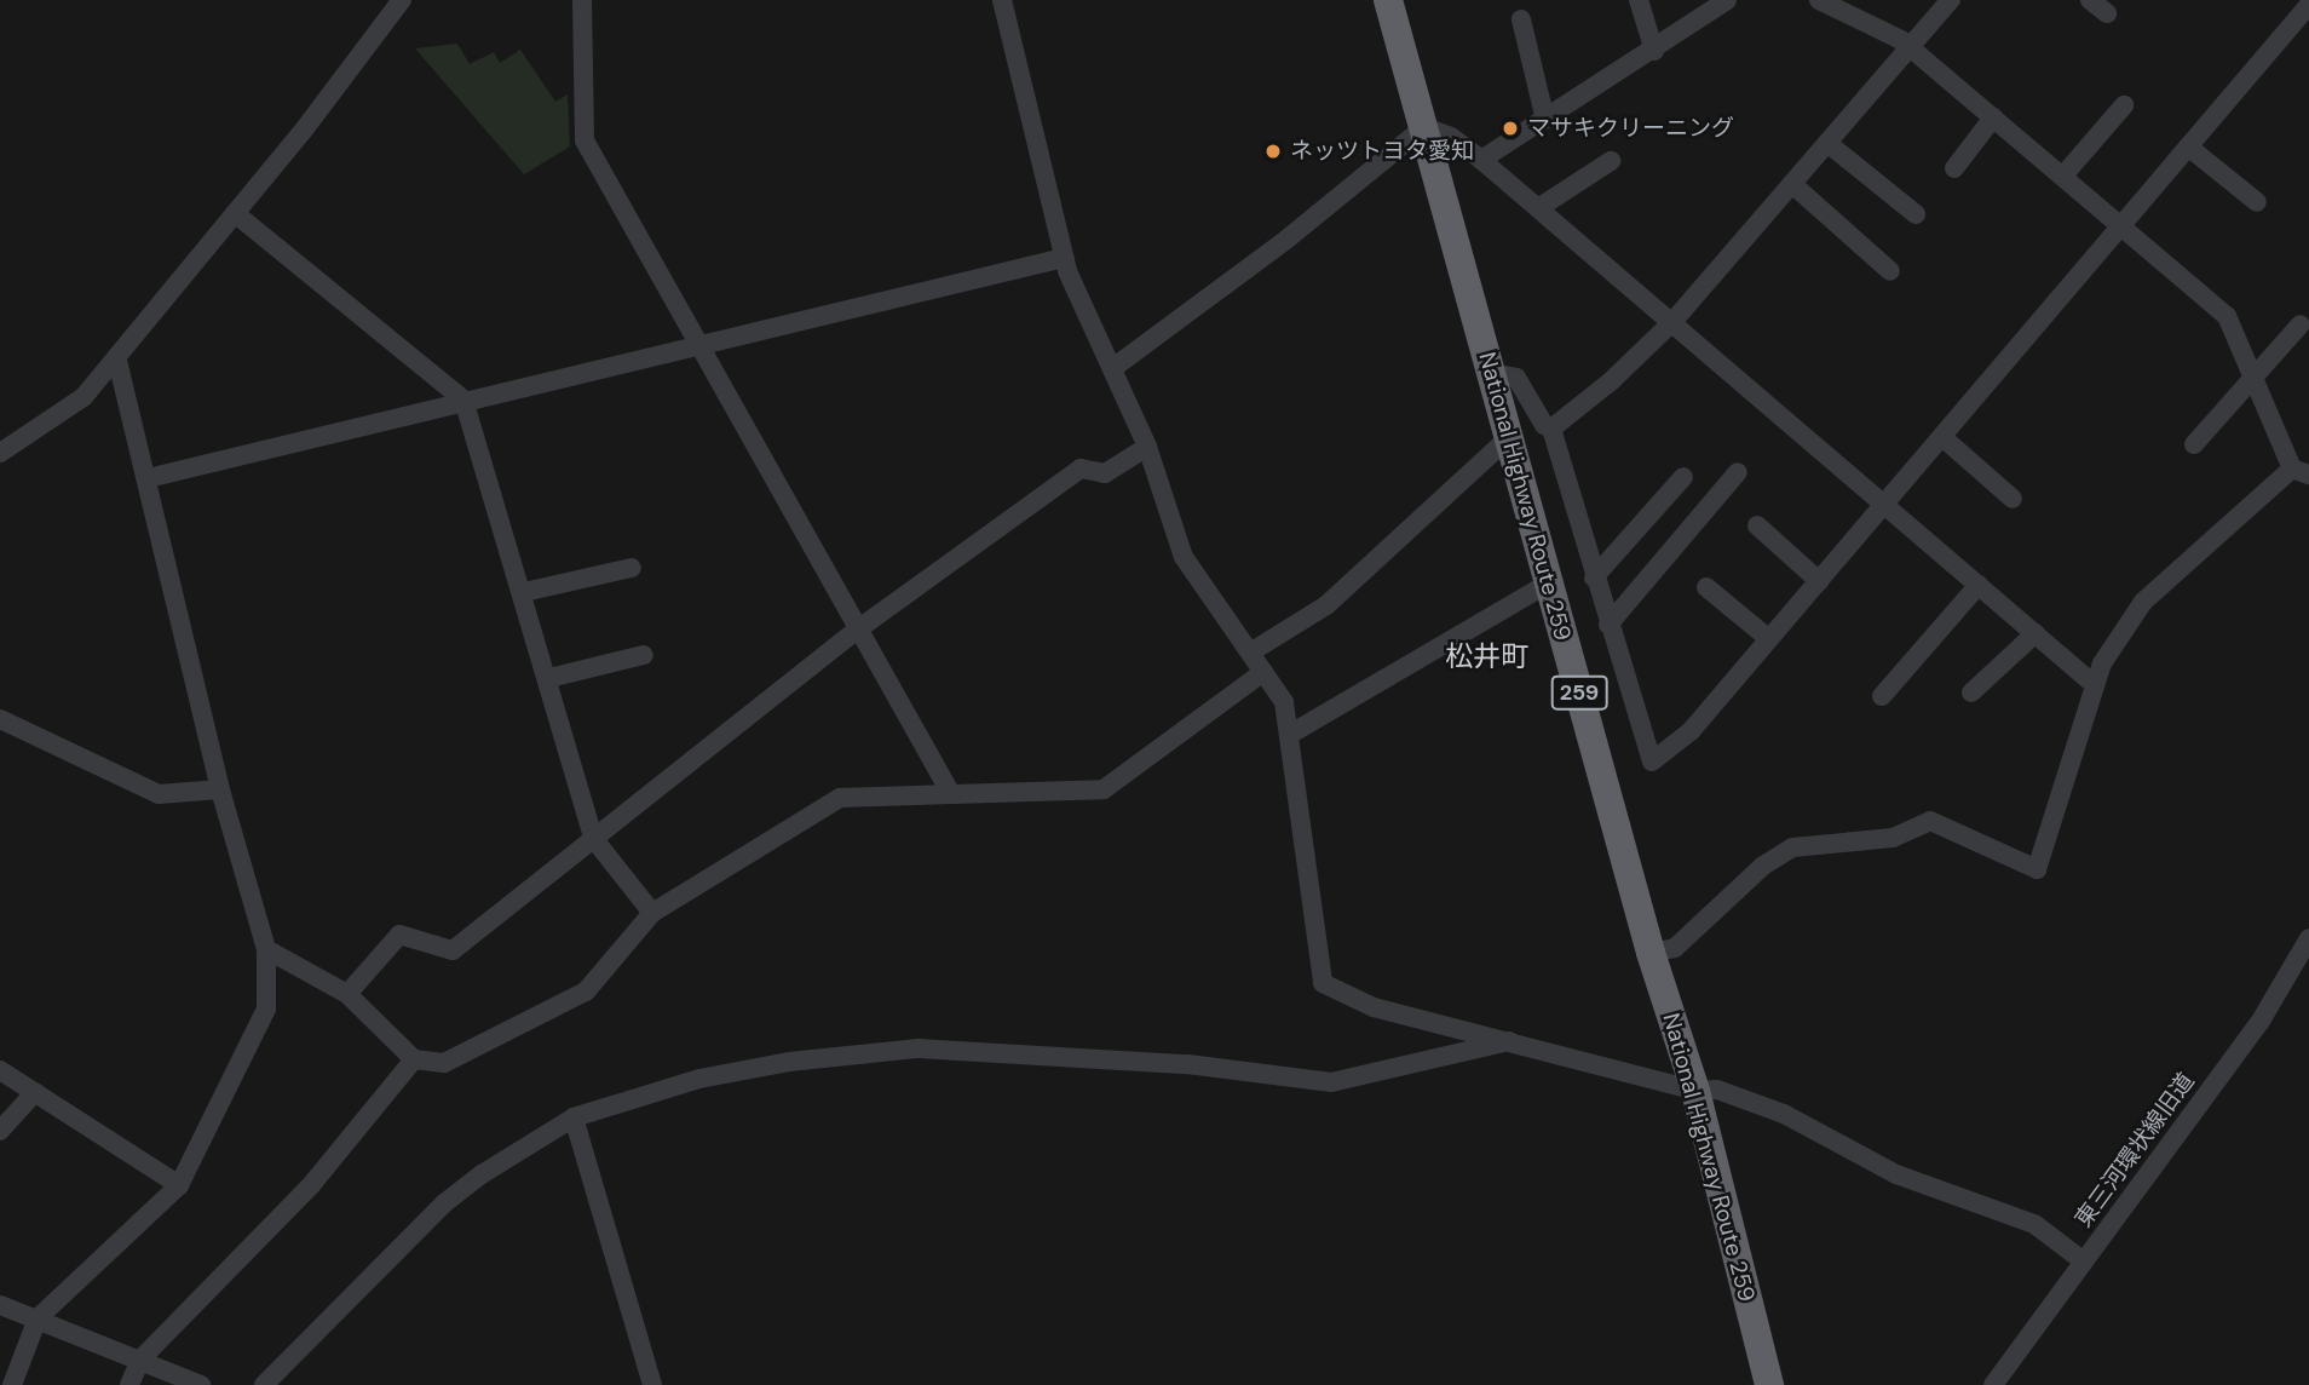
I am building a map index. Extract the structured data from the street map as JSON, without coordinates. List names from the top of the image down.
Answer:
{
  "streets": {
    "highway": ["National Highway Route 259", "259"],
    "street": ["東三河環状線旧道"]
  },
  "districts": ["松井町"],
  "places": ["マサキクリーニング", "ネッツトヨタ愛知"]
}
